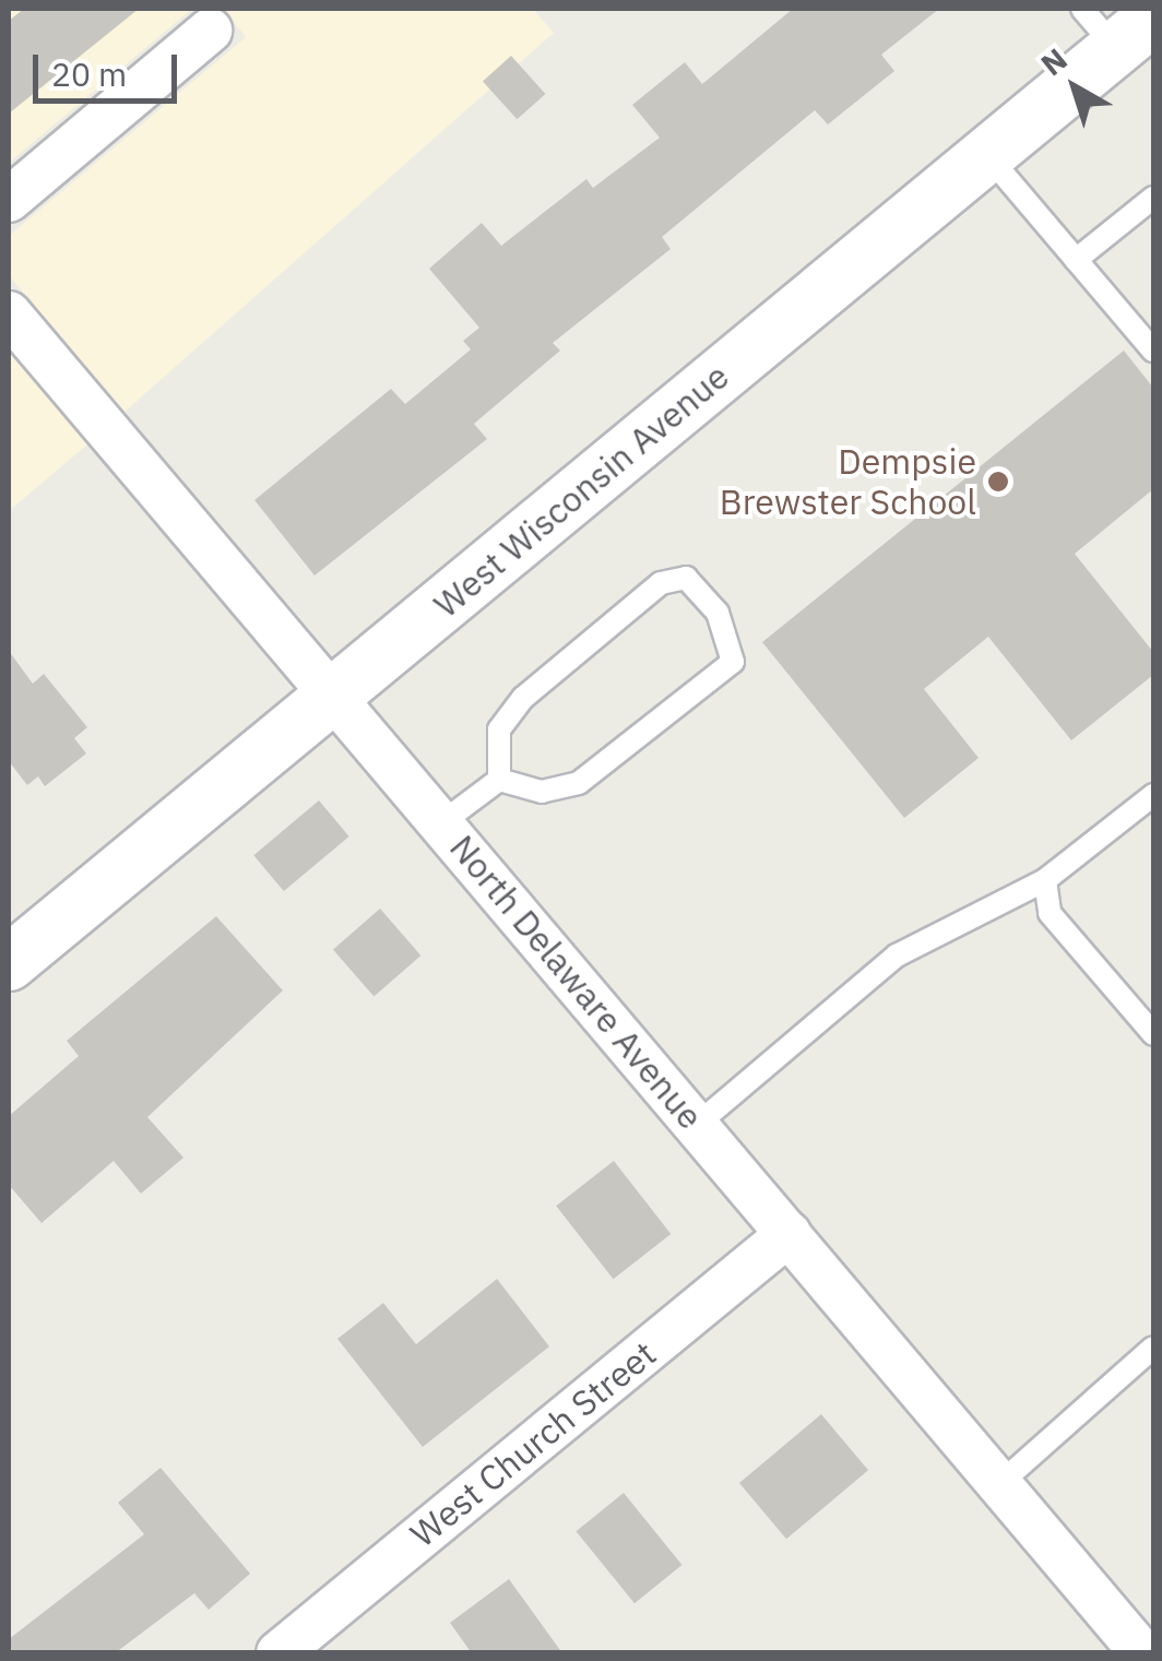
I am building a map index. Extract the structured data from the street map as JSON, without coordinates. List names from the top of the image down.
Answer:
{
  "streets": {
    "street": ["West Wisconsin Avenue", "North Delaware Avenue", "West Church Street"]
  },
  "crossings": [
    ["West Wisconsin Avenue", "North Delaware Avenue"],
    ["North Delaware Avenue", "West Church Street"]
  ],
  "places": ["Dempsie Brewster School"],
  "scale_bar": "20 m",
  "north": "top left"
}
